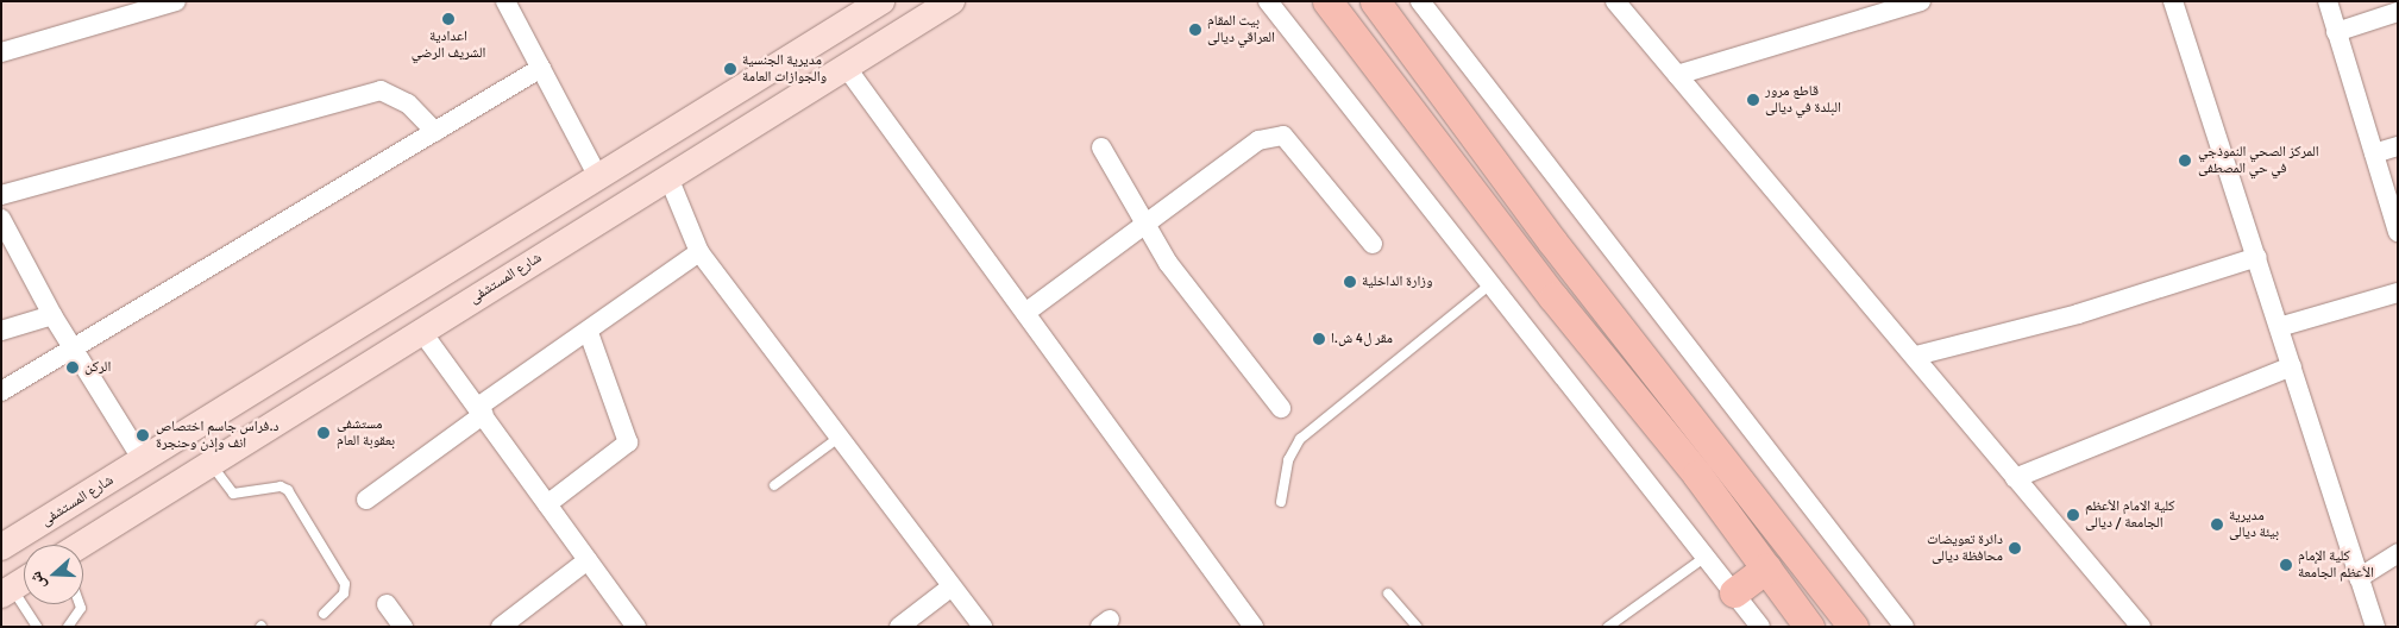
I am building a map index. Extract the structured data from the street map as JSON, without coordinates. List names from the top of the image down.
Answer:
{
  "streets": {
    "street": ["شارع المستشفى"]
  },
  "places": [
    "اعدادية الشريف الرضي",
    "بيت المقام العراقي ديالى",
    "مديرية الجنسية والجوازات العامة",
    "قاطع مرور البلدة في ديالى",
    "المركز الصحي النموذجي في حي المصطفى",
    "وزارة الداخلية",
    "مقر ل4 ش.ا",
    "الركن",
    "مستشفى بعقوبة العام",
    "د.فراس جاسم اختصاص انف وإذن وحنجرة",
    "كلية الامام الأعظم الجامعة / ديالى",
    "مديرية بيئة ديالى",
    "دائرة تعويضات محافظة ديالى",
    "كلية الإمام الأعظم الجامعة"
  ],
  "north": "left"
}
